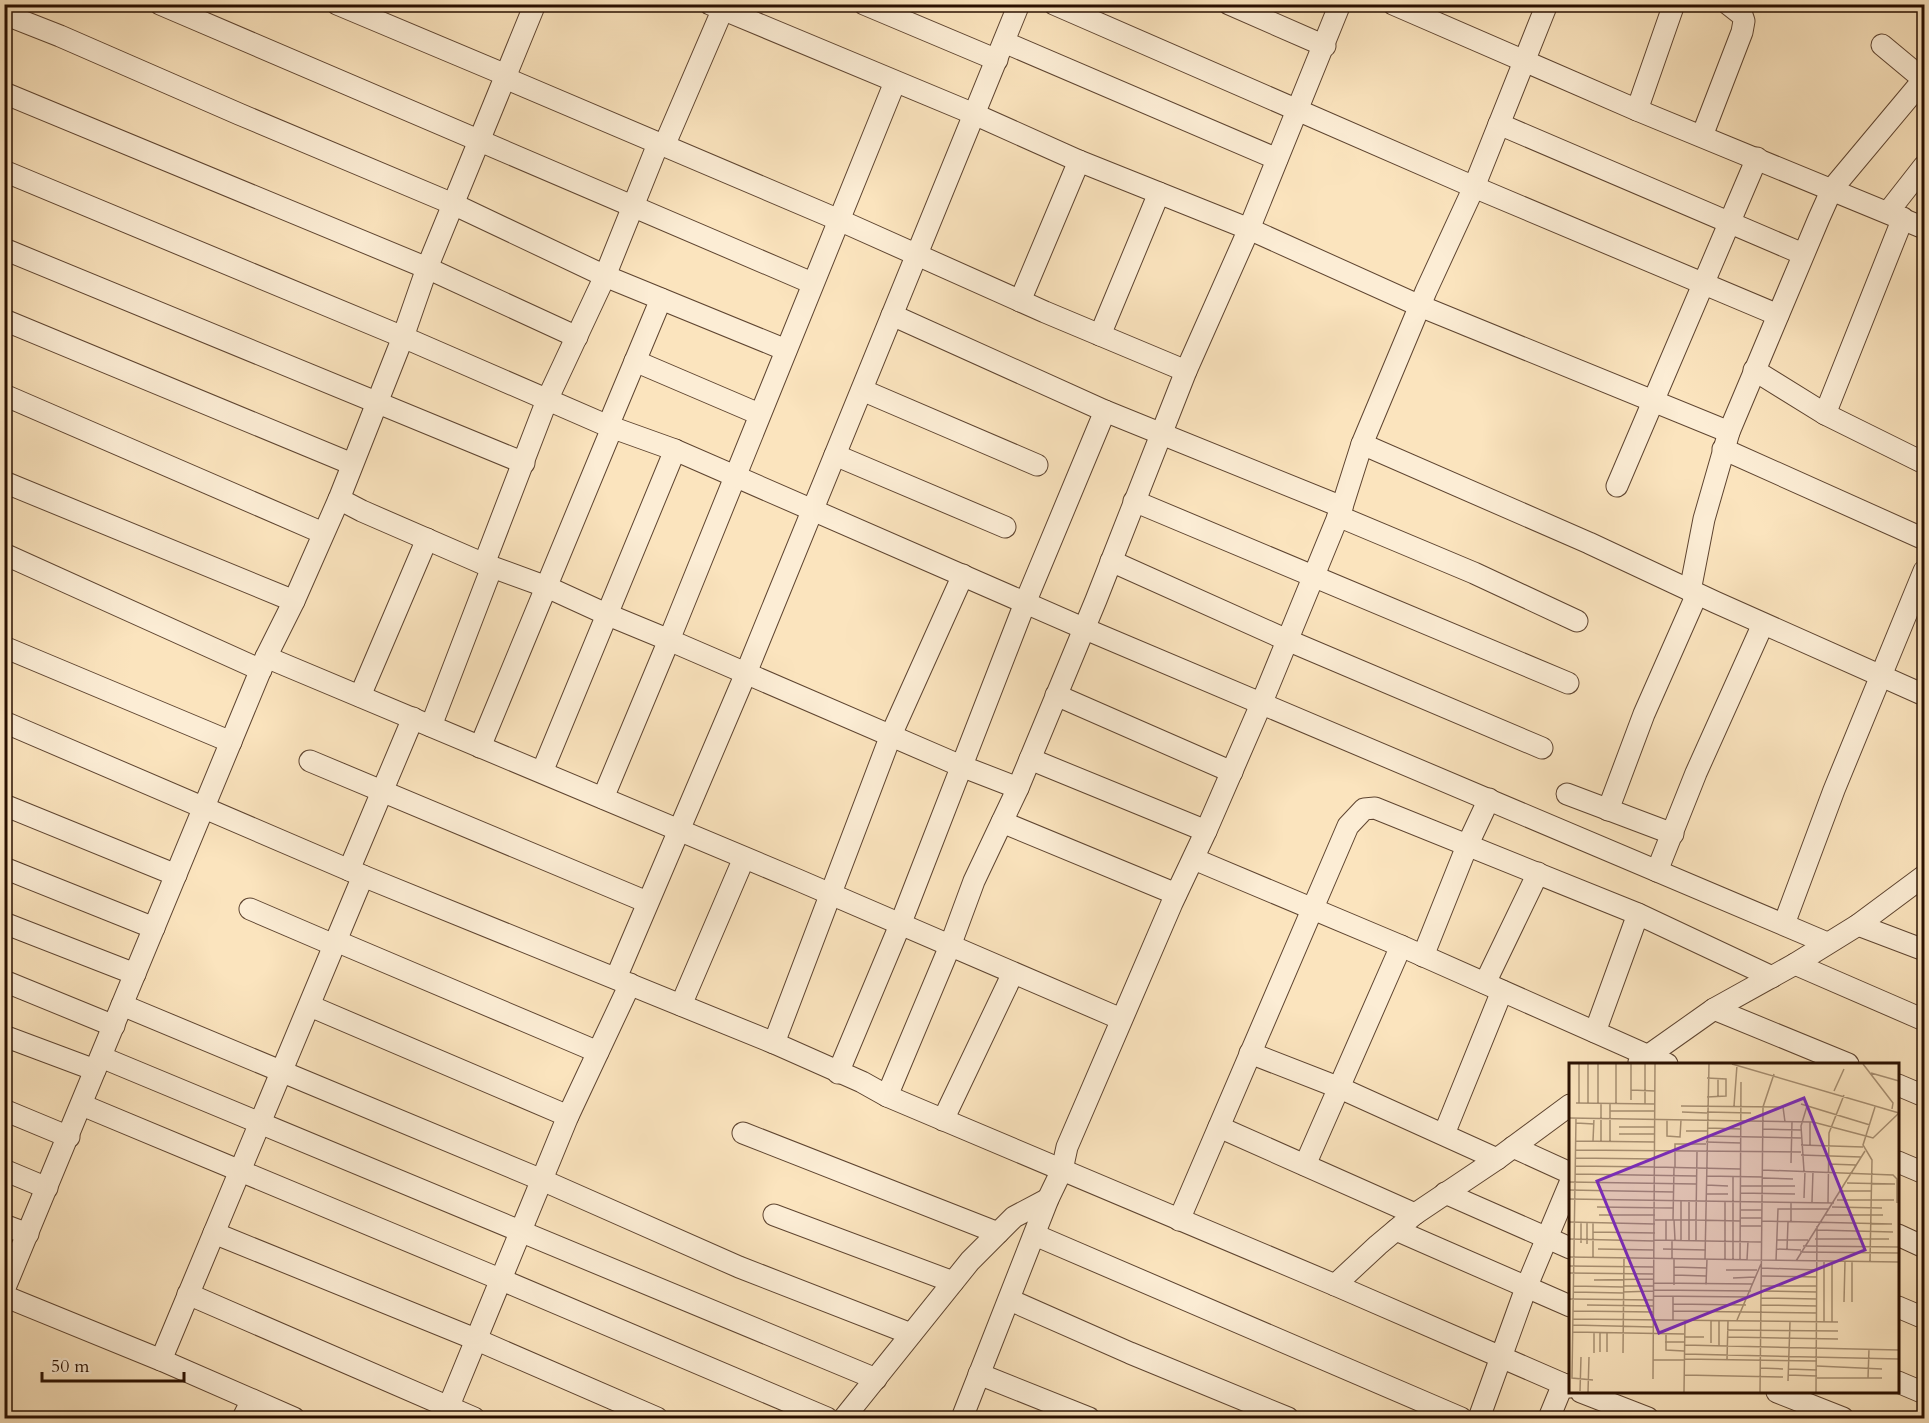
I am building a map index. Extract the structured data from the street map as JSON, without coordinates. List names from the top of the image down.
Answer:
{
  "scale_bar": "50 m"
}
